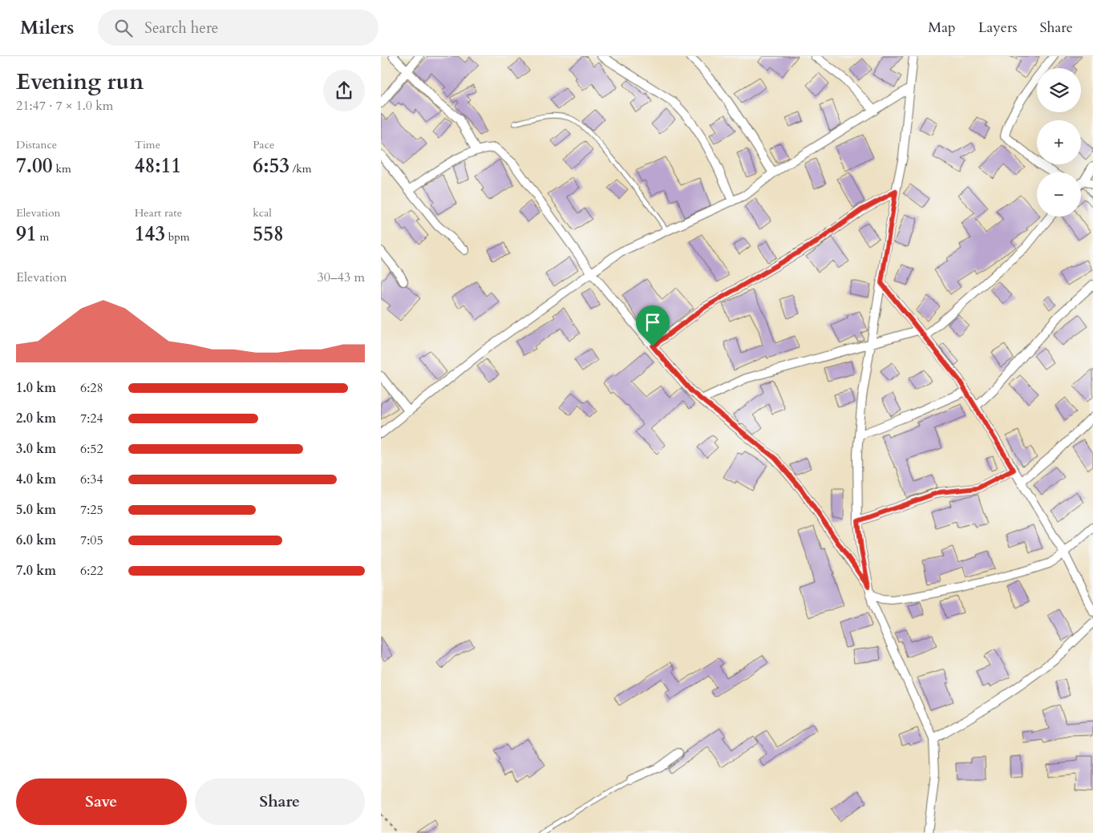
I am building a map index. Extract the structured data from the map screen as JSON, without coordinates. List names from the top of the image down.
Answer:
{
  "page": {
    "header": "Milers",
    "search": "Search here",
    "nav": ["Map", "Layers", "Share"],
    "heading": ["Evening run", "21:47 · 7 × 1.0 km"],
    "map_buttons": ["+", "−"],
    "stats": [
      ["Distance", "7.00 km"],
      ["Time", "48:11"],
      ["Pace", "6:53 /km"],
      ["Elevation", "91 m"],
      ["Heart rate", "143 bpm"],
      ["kcal", "558"]
    ],
    "chart": ["Elevation", "30–43 m"],
    "list": [
      {
        "name": "1.0 km",
        "note": "6:28"
      },
      {
        "name": "2.0 km",
        "note": "7:24"
      },
      {
        "name": "3.0 km",
        "note": "6:52"
      },
      {
        "name": "4.0 km",
        "note": "6:34"
      },
      {
        "name": "5.0 km",
        "note": "7:25"
      },
      {
        "name": "6.0 km",
        "note": "7:05"
      },
      {
        "name": "7.0 km",
        "note": "6:22"
      }
    ],
    "buttons": ["Save", "Share"]
  }
}
